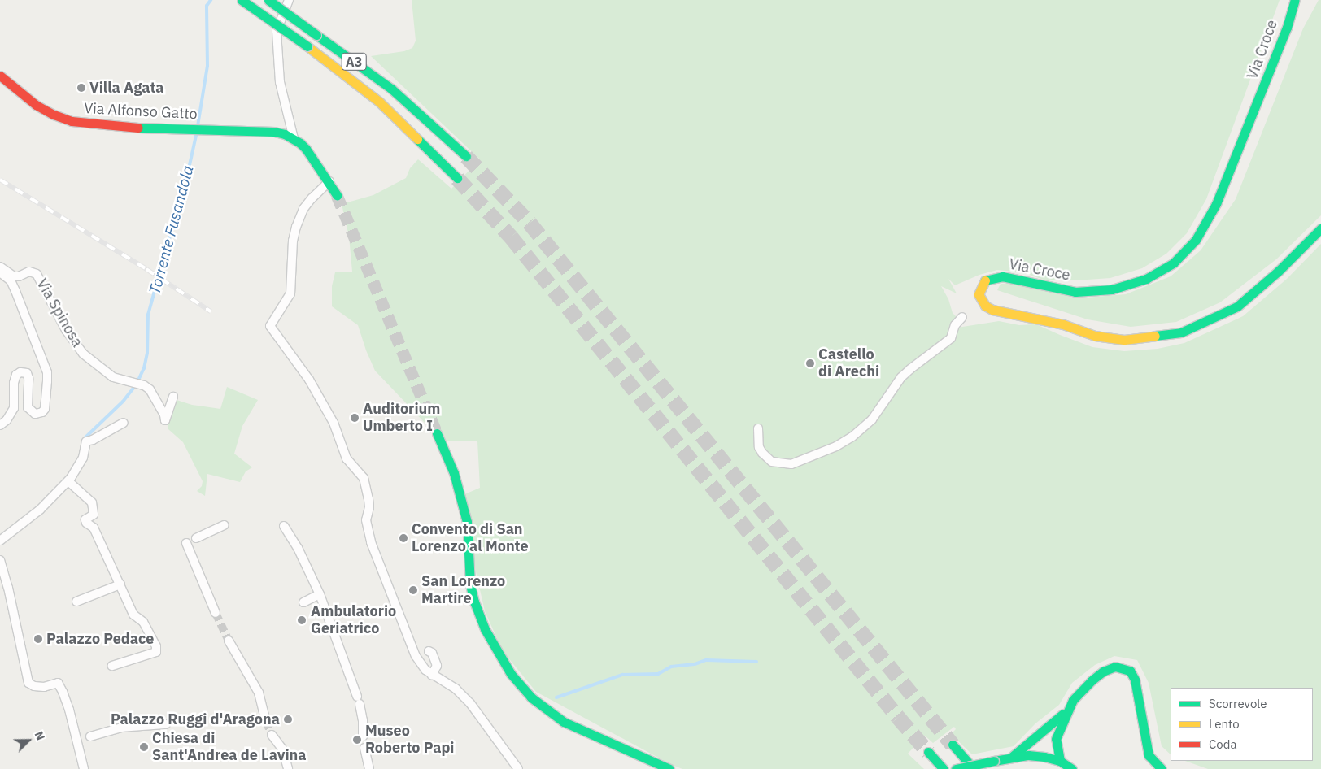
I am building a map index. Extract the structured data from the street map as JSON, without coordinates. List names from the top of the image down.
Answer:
{
  "streets": {
    "main road": ["Via Croce", "A3", "Via Alfonso Gatto"],
    "street": ["Via Spinosa"]
  },
  "water": ["Torrente Fusandola"],
  "places": [
    "Villa Agata",
    "Castello di Arechi",
    "Auditorium Umberto I",
    "Convento di San Lorenzo al Monte",
    "San Lorenzo Martire",
    "Ambulatorio Geriatrico",
    "Palazzo Pedace",
    "Palazzo Ruggi d'Aragona",
    "Museo Roberto Papi",
    "Chiesa di Sant'Andrea de Lavina"
  ],
  "legend": ["Scorrevole", "Lento", "Coda"],
  "north": "top right"
}
